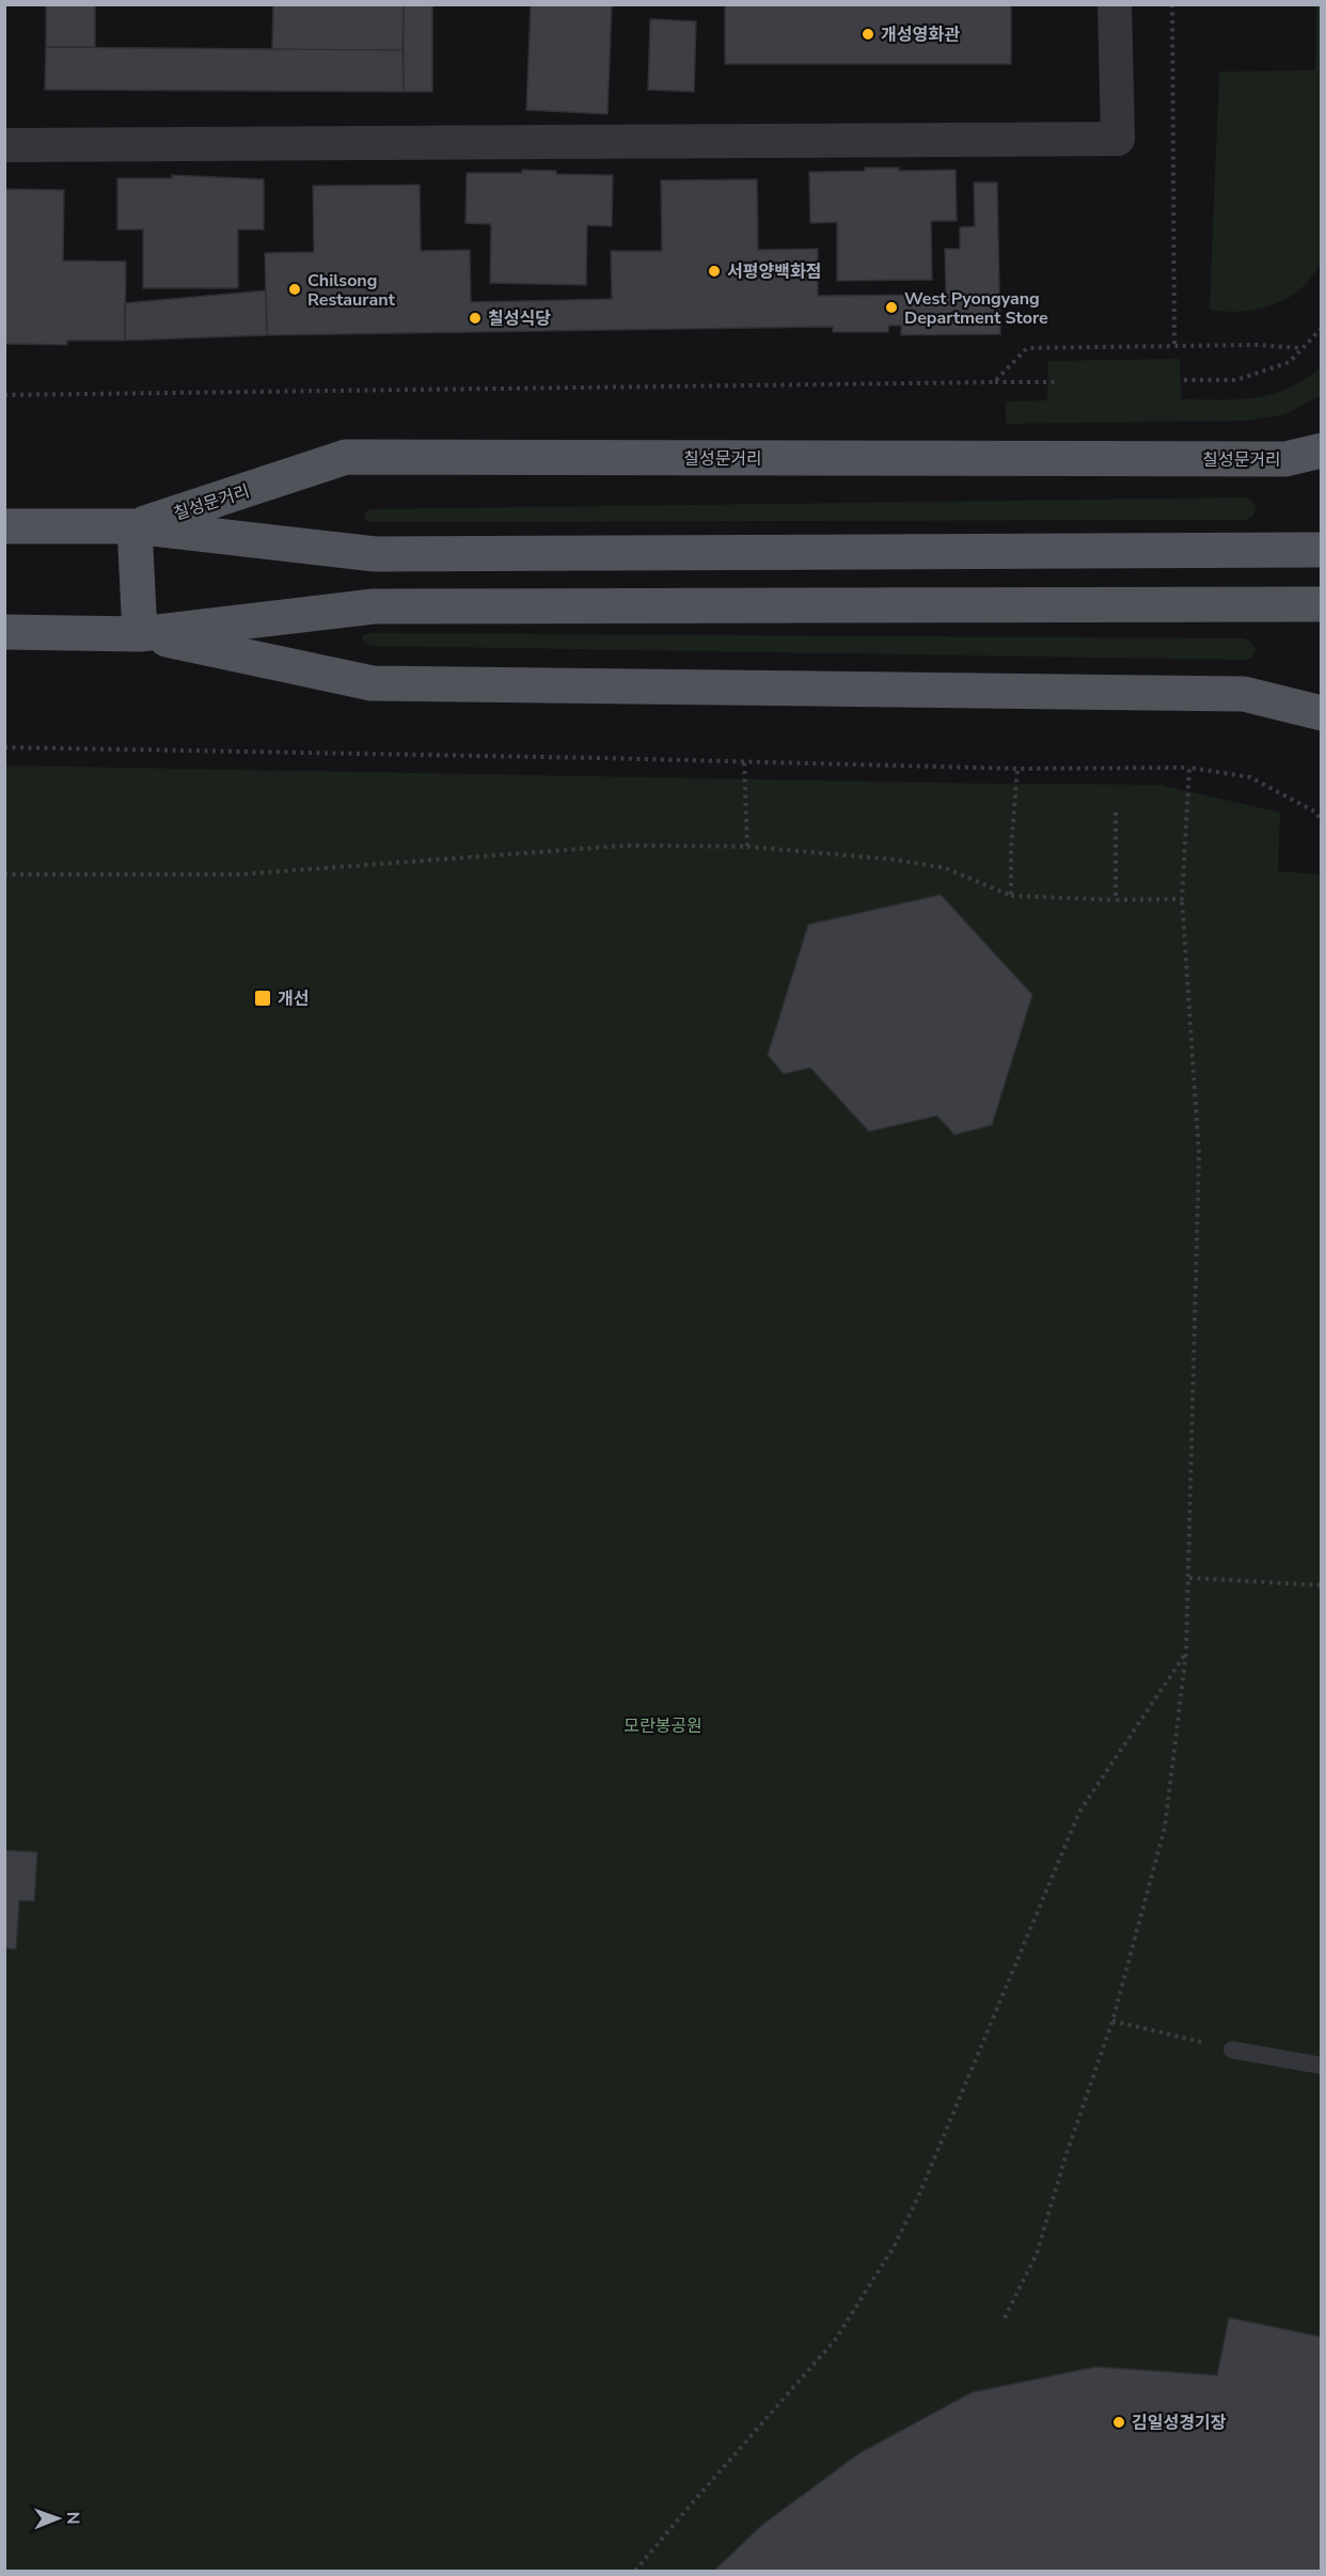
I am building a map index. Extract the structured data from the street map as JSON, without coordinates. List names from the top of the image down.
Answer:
{
  "streets": {
    "main road": ["칠성문거리"]
  },
  "parks": ["모란봉공원"],
  "places": {
    "other": [
      "개성영화관",
      "서평양백화점",
      "Chilsong Restaurant",
      "West Pyongyang Department Store",
      "칠성식당",
      "김일성경기장"
    ],
    "transit": ["개선"]
  },
  "north": "right"
}
